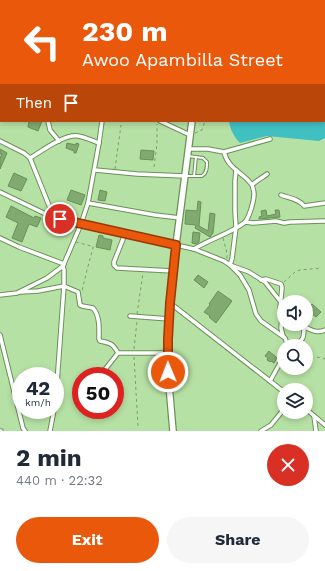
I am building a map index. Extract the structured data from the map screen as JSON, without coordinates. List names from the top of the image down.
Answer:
{
  "page": {
    "turn": ["230 m", "Awoo Apambilla Street"],
    "then": "Then",
    "speed": "42 km/h",
    "limit": "50",
    "heading": ["2 min", "440 m · 22:32"],
    "buttons": ["Exit", "Share"]
  }
}
